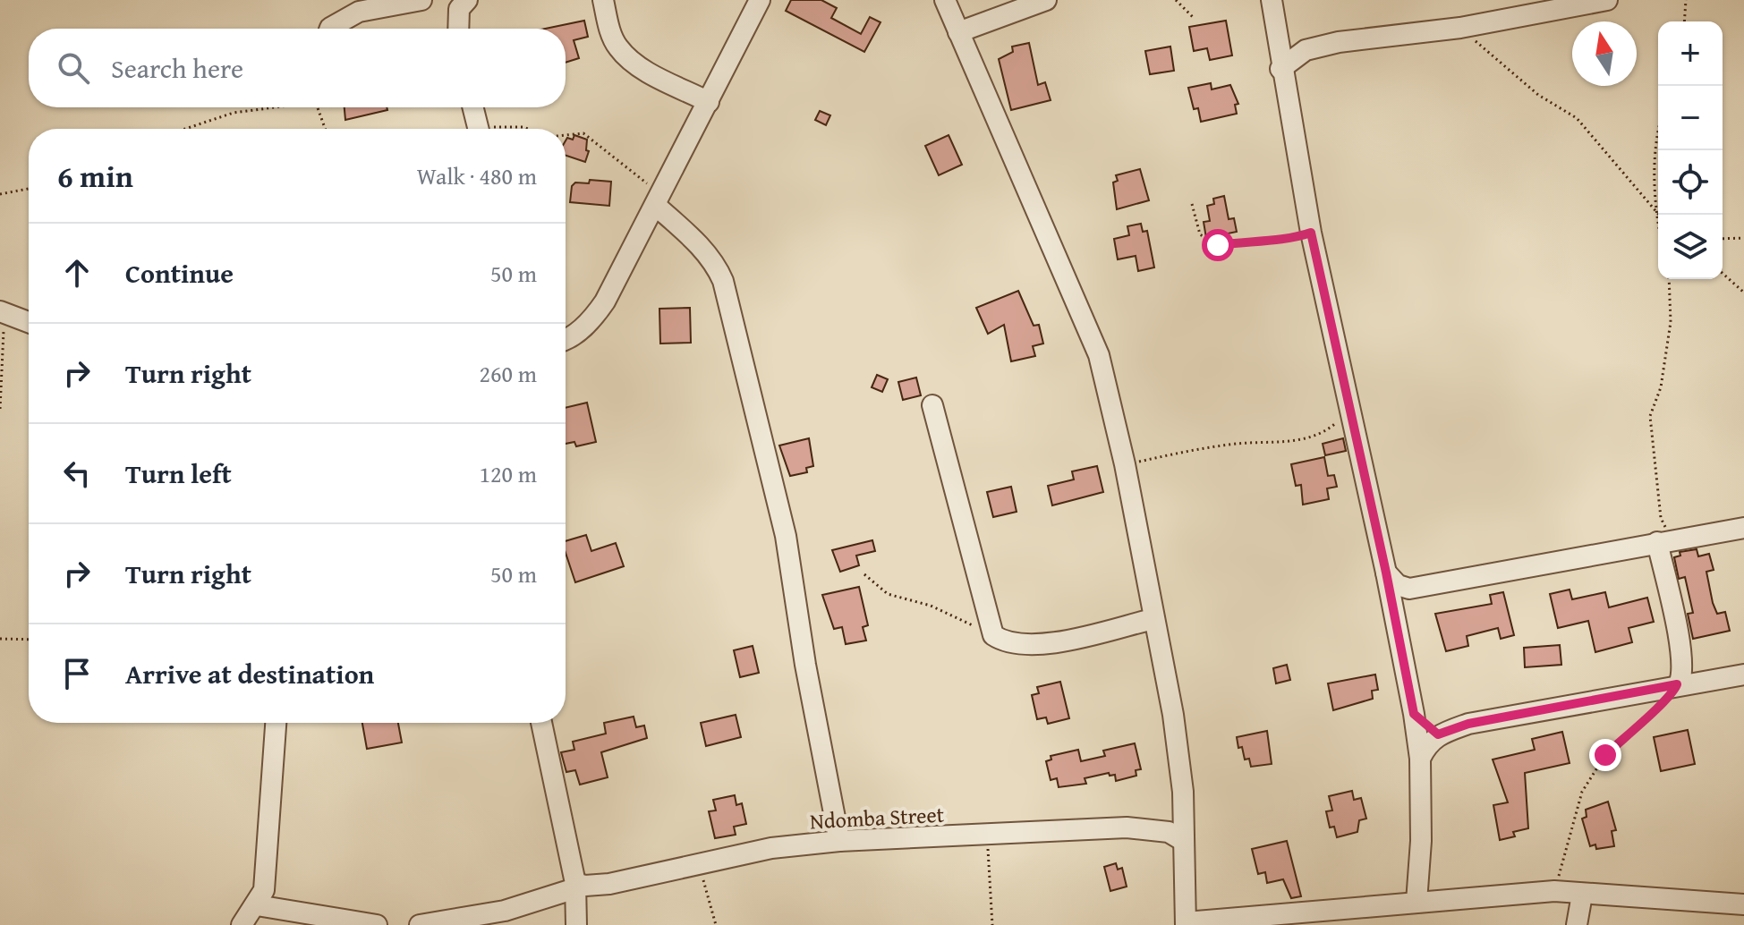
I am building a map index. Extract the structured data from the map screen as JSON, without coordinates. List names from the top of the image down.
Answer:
{
  "streets": {
    "street": ["Ndomba Street"]
  },
  "north": "top",
  "page": {
    "map_buttons": ["+", "−"],
    "search": "Search here",
    "heading": ["6 min", "Walk · 480 m"],
    "list": [
      ["Continue", "50 m"],
      ["Turn right", "260 m"],
      ["Turn left", "120 m"],
      ["Turn right", "50 m"],
      "Arrive at destination"
    ]
  }
}
